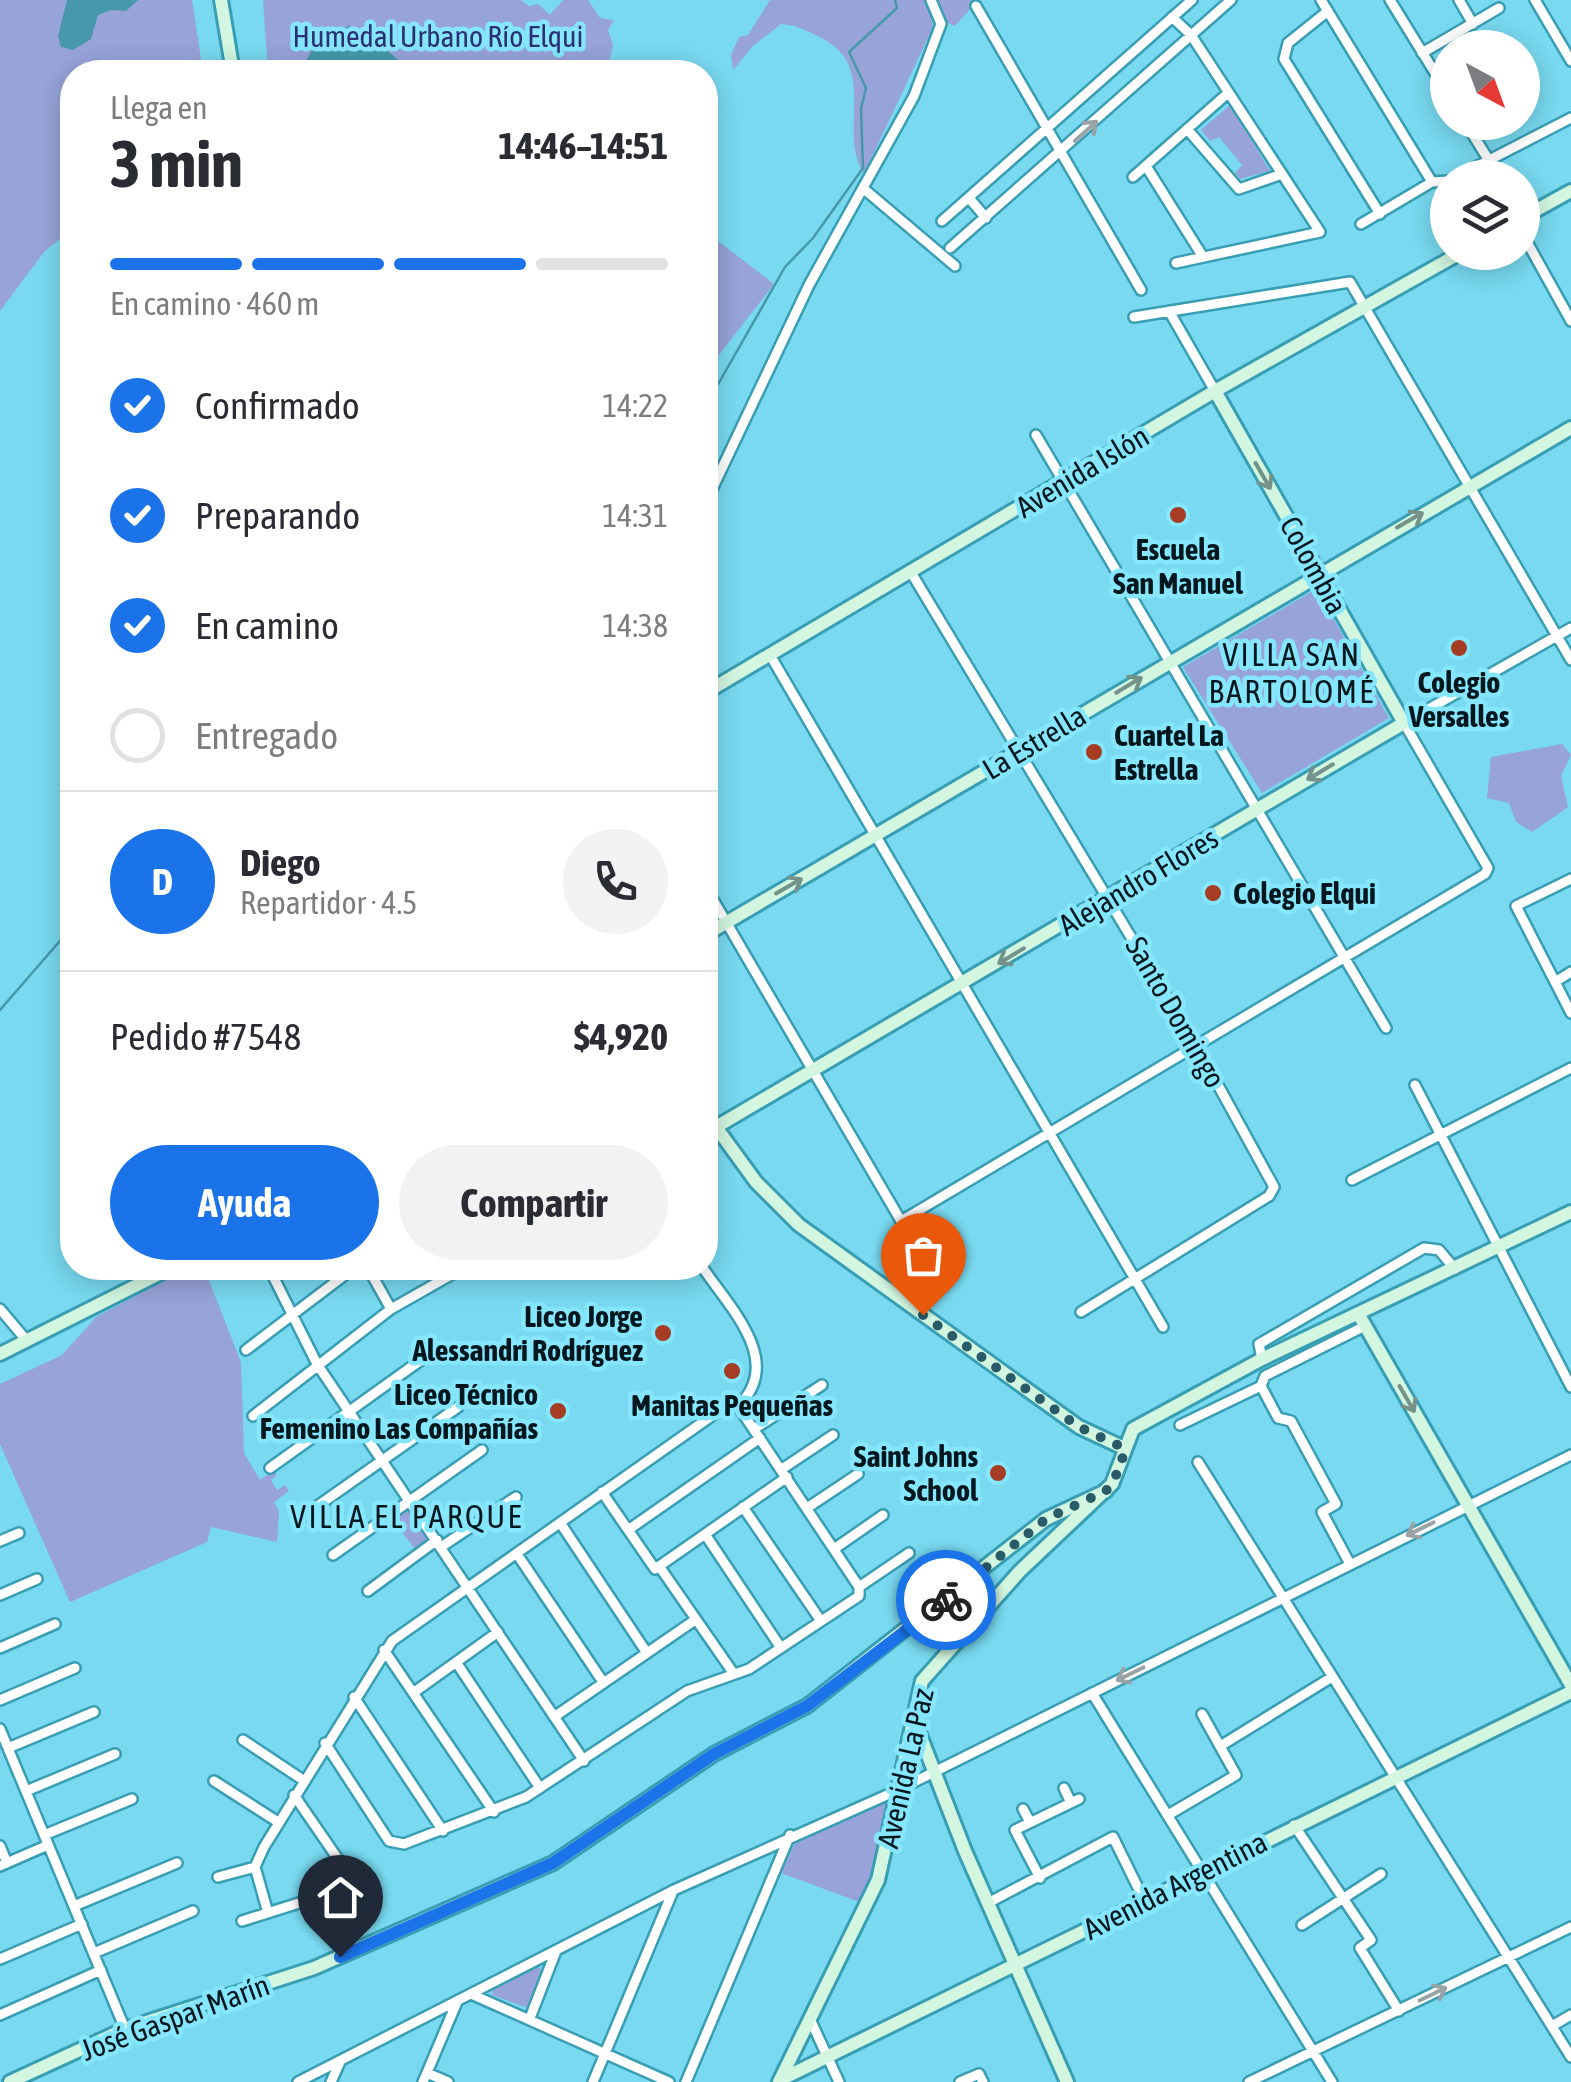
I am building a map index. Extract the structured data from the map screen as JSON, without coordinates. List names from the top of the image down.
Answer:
{
  "streets": {
    "street": [
      "Avenida Islón",
      "Colombia",
      "La Estrella",
      "Alejandro Flores",
      "Santo Domingo",
      "Avenida La Paz",
      "Avenida Argentina",
      "José Gaspar Marín"
    ]
  },
  "crossings": [
    ["Avenida Islón", "Colombia"],
    ["Avenida Islón", "Santo Domingo"],
    ["Colombia", "La Estrella"],
    ["Colombia", "Alejandro Flores"],
    ["La Estrella", "Santo Domingo"],
    ["Alejandro Flores", "Santo Domingo"],
    ["Avenida La Paz", "Avenida Argentina"],
    ["Avenida La Paz", "José Gaspar Marín"]
  ],
  "one_way": ["La Estrella"],
  "districts": ["VILLA SAN BARTOLOMÉ", "VILLA EL PARQUE"],
  "parks": ["Humedal Urbano Río Elqui"],
  "places": [
    "Escuela San Manuel",
    "Colegio Versalles",
    "Cuartel La Estrella",
    "Colegio Elqui",
    "Liceo Jorge Alessandri Rodríguez",
    "Manitas Pequeñas",
    "Liceo Técnico Femenino Las Compañías",
    "Saint Johns School"
  ],
  "north": "bottom right",
  "page": {
    "heading": ["3 min", "Llega en", "14:46–14:51"],
    "panel": [
      "Diego",
      "Repartidor · 4.5",
      "Pedido #7548",
      "$4,920"
    ],
    "bar": "En camino · 460 m",
    "list": [
      ["Confirmado", "14:22"],
      ["Preparando", "14:31"],
      ["En camino", "14:38"],
      "Entregado"
    ],
    "round": "D",
    "buttons": ["Ayuda", "Compartir"]
  }
}
